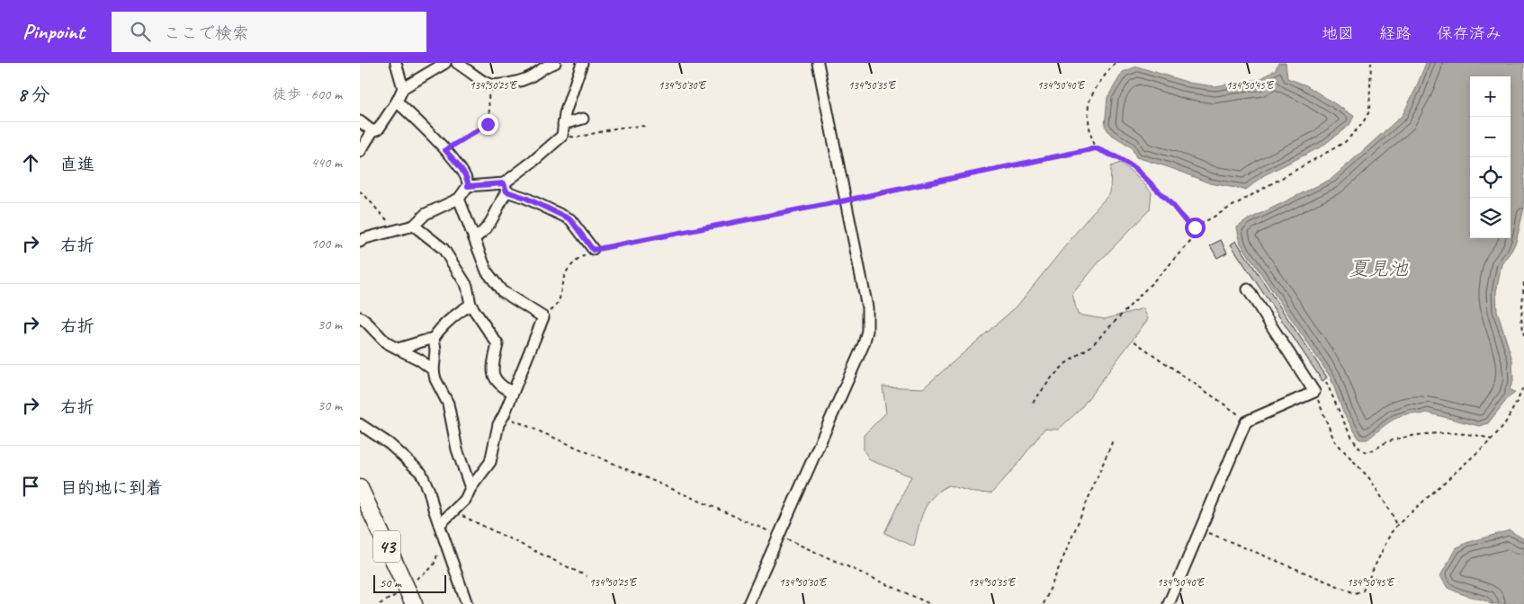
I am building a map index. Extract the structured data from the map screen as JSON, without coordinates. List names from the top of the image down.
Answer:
{
  "streets": {
    "main road": ["43"]
  },
  "water": ["夏見池"],
  "scale_bar": "50 m",
  "page": {
    "header": "Pinpoint",
    "search": "ここで検索",
    "nav": ["地図", "経路", "保存済み"],
    "heading": ["8 分", "徒歩 · 600 m"],
    "map_buttons": ["+", "−"],
    "list": [
      ["直進", "440 m"],
      ["右折", "100 m"],
      ["右折", "30 m"],
      ["右折", "30 m"],
      "目的地に到着"
    ],
    "scale": "50 m"
  },
  "coordinates": [
    "134°50'25\"E",
    "134°50'30\"E",
    "134°50'35\"E",
    "134°50'40\"E",
    "134°50'45\"E"
  ]
}
